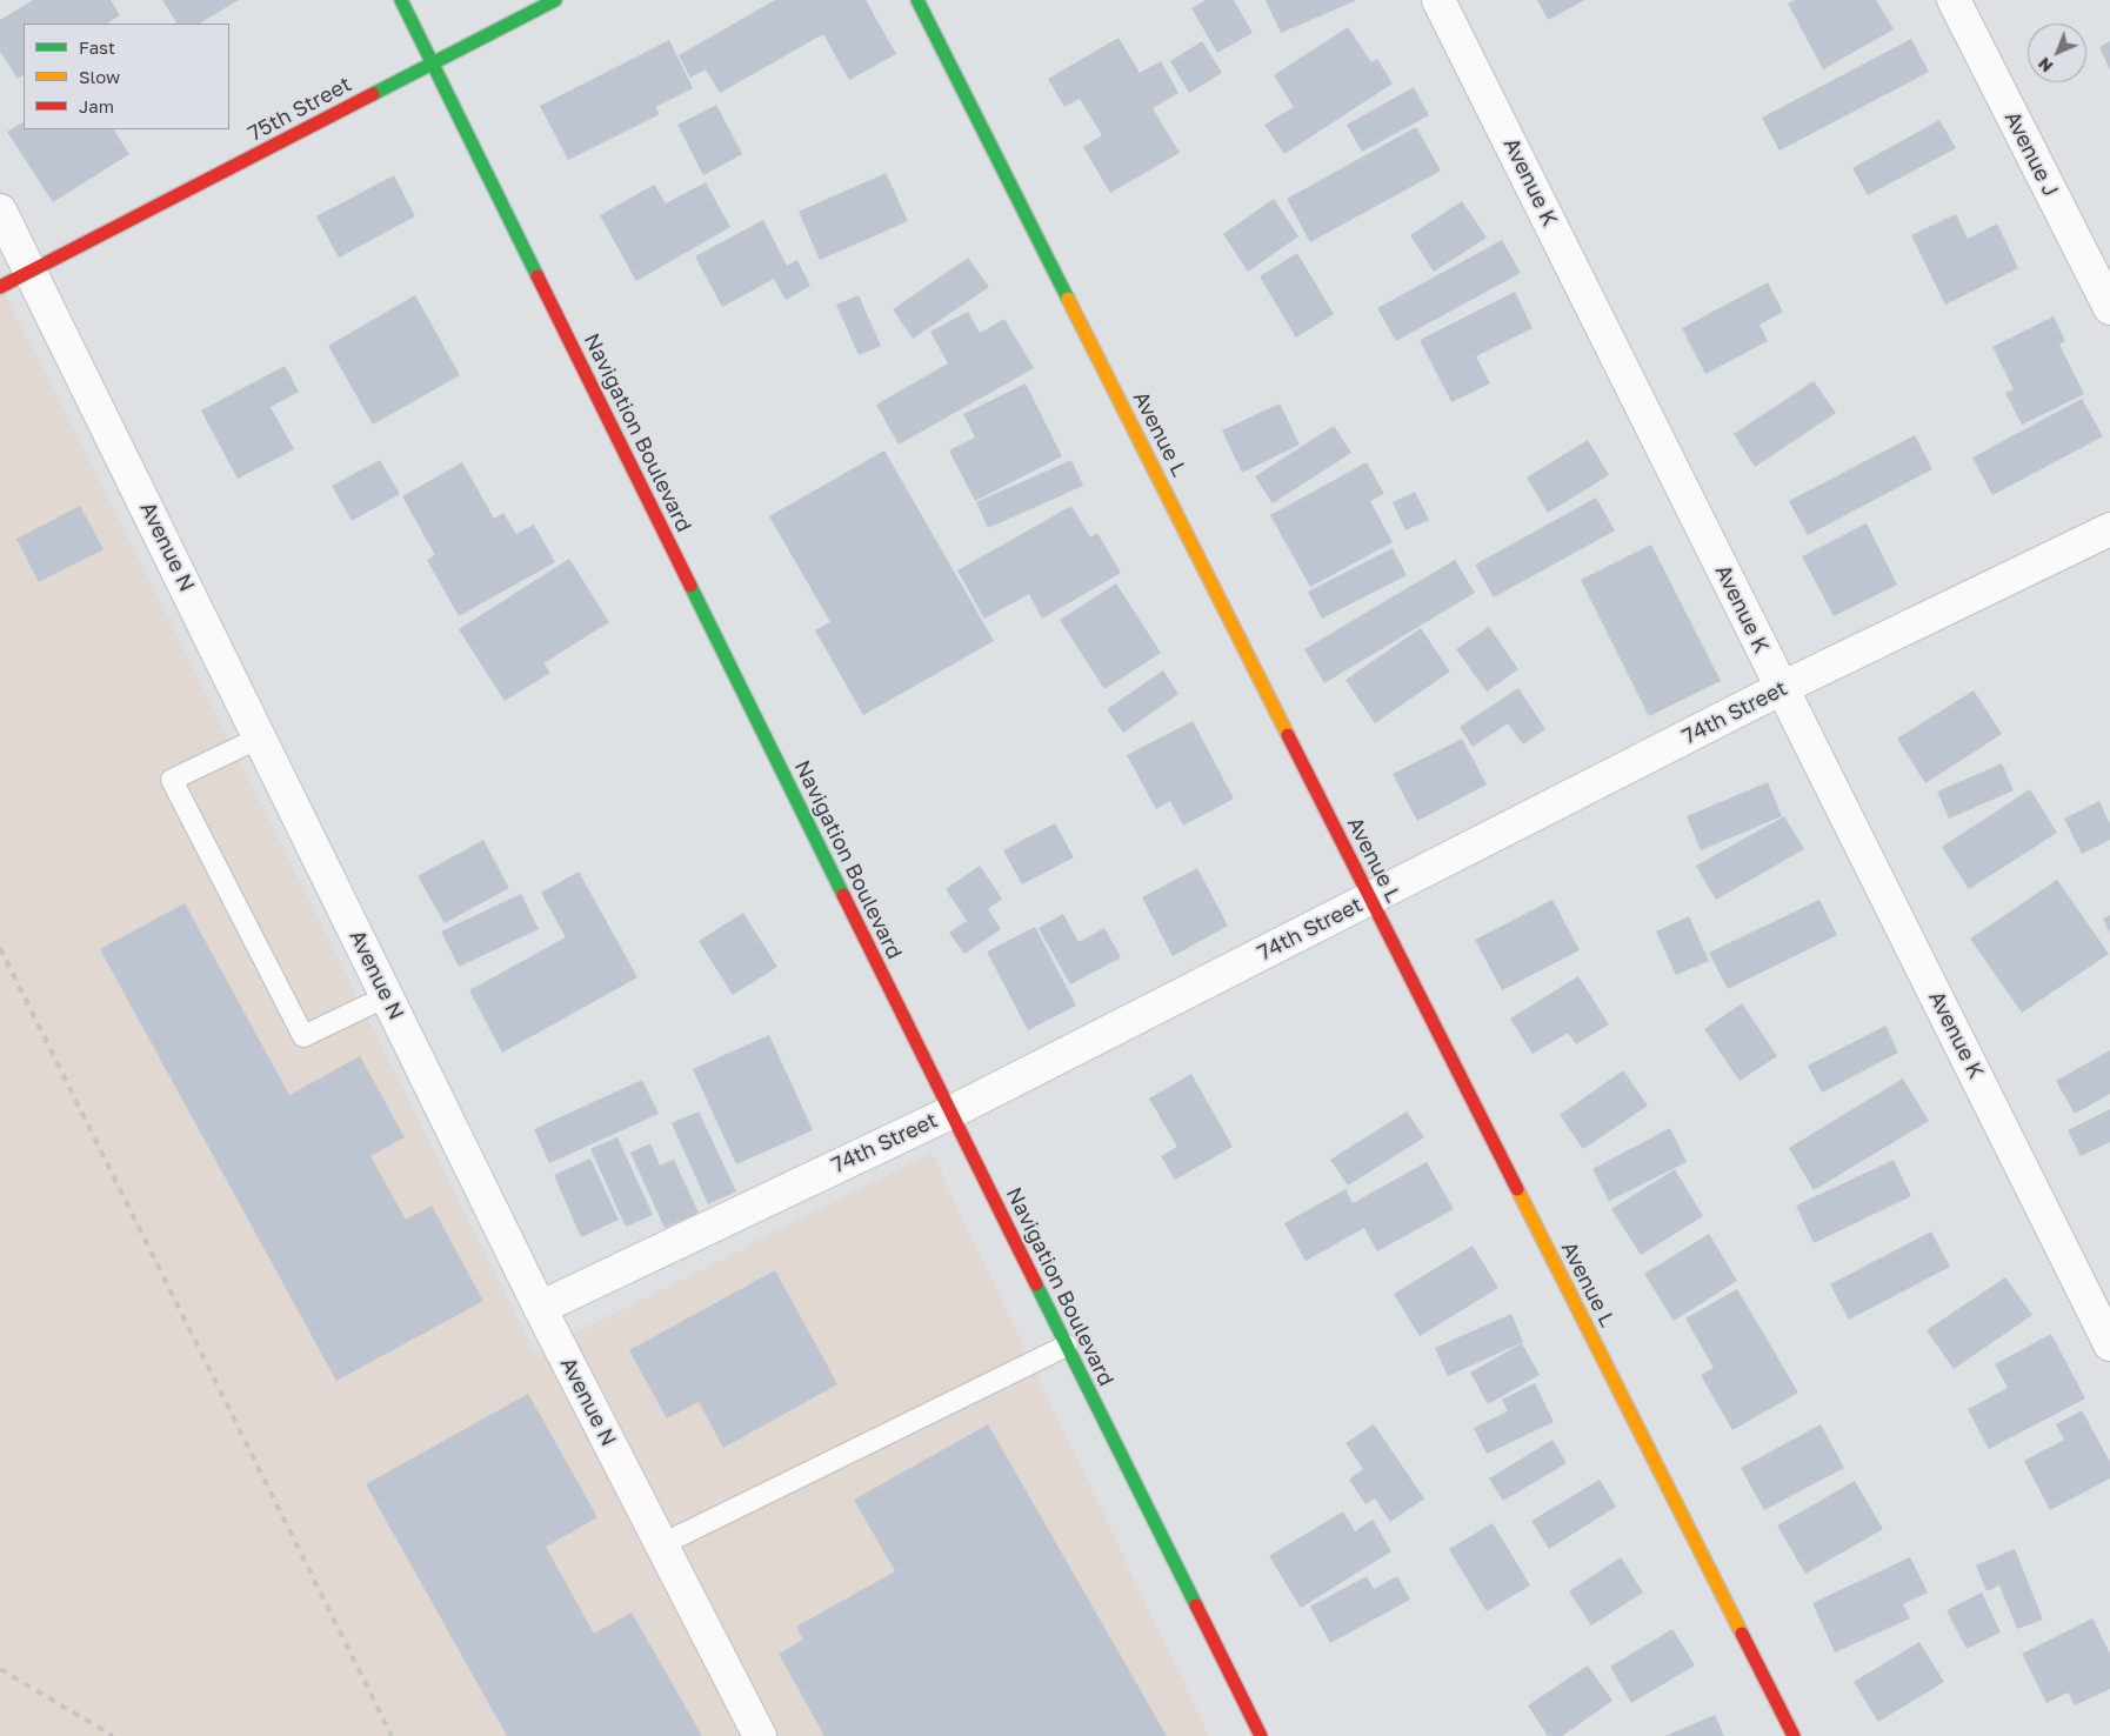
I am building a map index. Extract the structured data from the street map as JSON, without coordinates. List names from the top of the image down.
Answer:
{
  "streets": {
    "street": [
      "75th Street",
      "Avenue J",
      "Avenue K",
      "Navigation Boulevard",
      "Avenue L",
      "Avenue N",
      "74th Street"
    ]
  },
  "crossings": [
    ["75th Street", "Navigation Boulevard"],
    ["75th Street", "Avenue N"],
    ["Avenue K", "74th Street"],
    ["Navigation Boulevard", "74th Street"],
    ["Avenue L", "74th Street"],
    ["Avenue N", "74th Street"]
  ],
  "legend": ["Fast", "Slow", "Jam"],
  "north": "bottom left"
}
